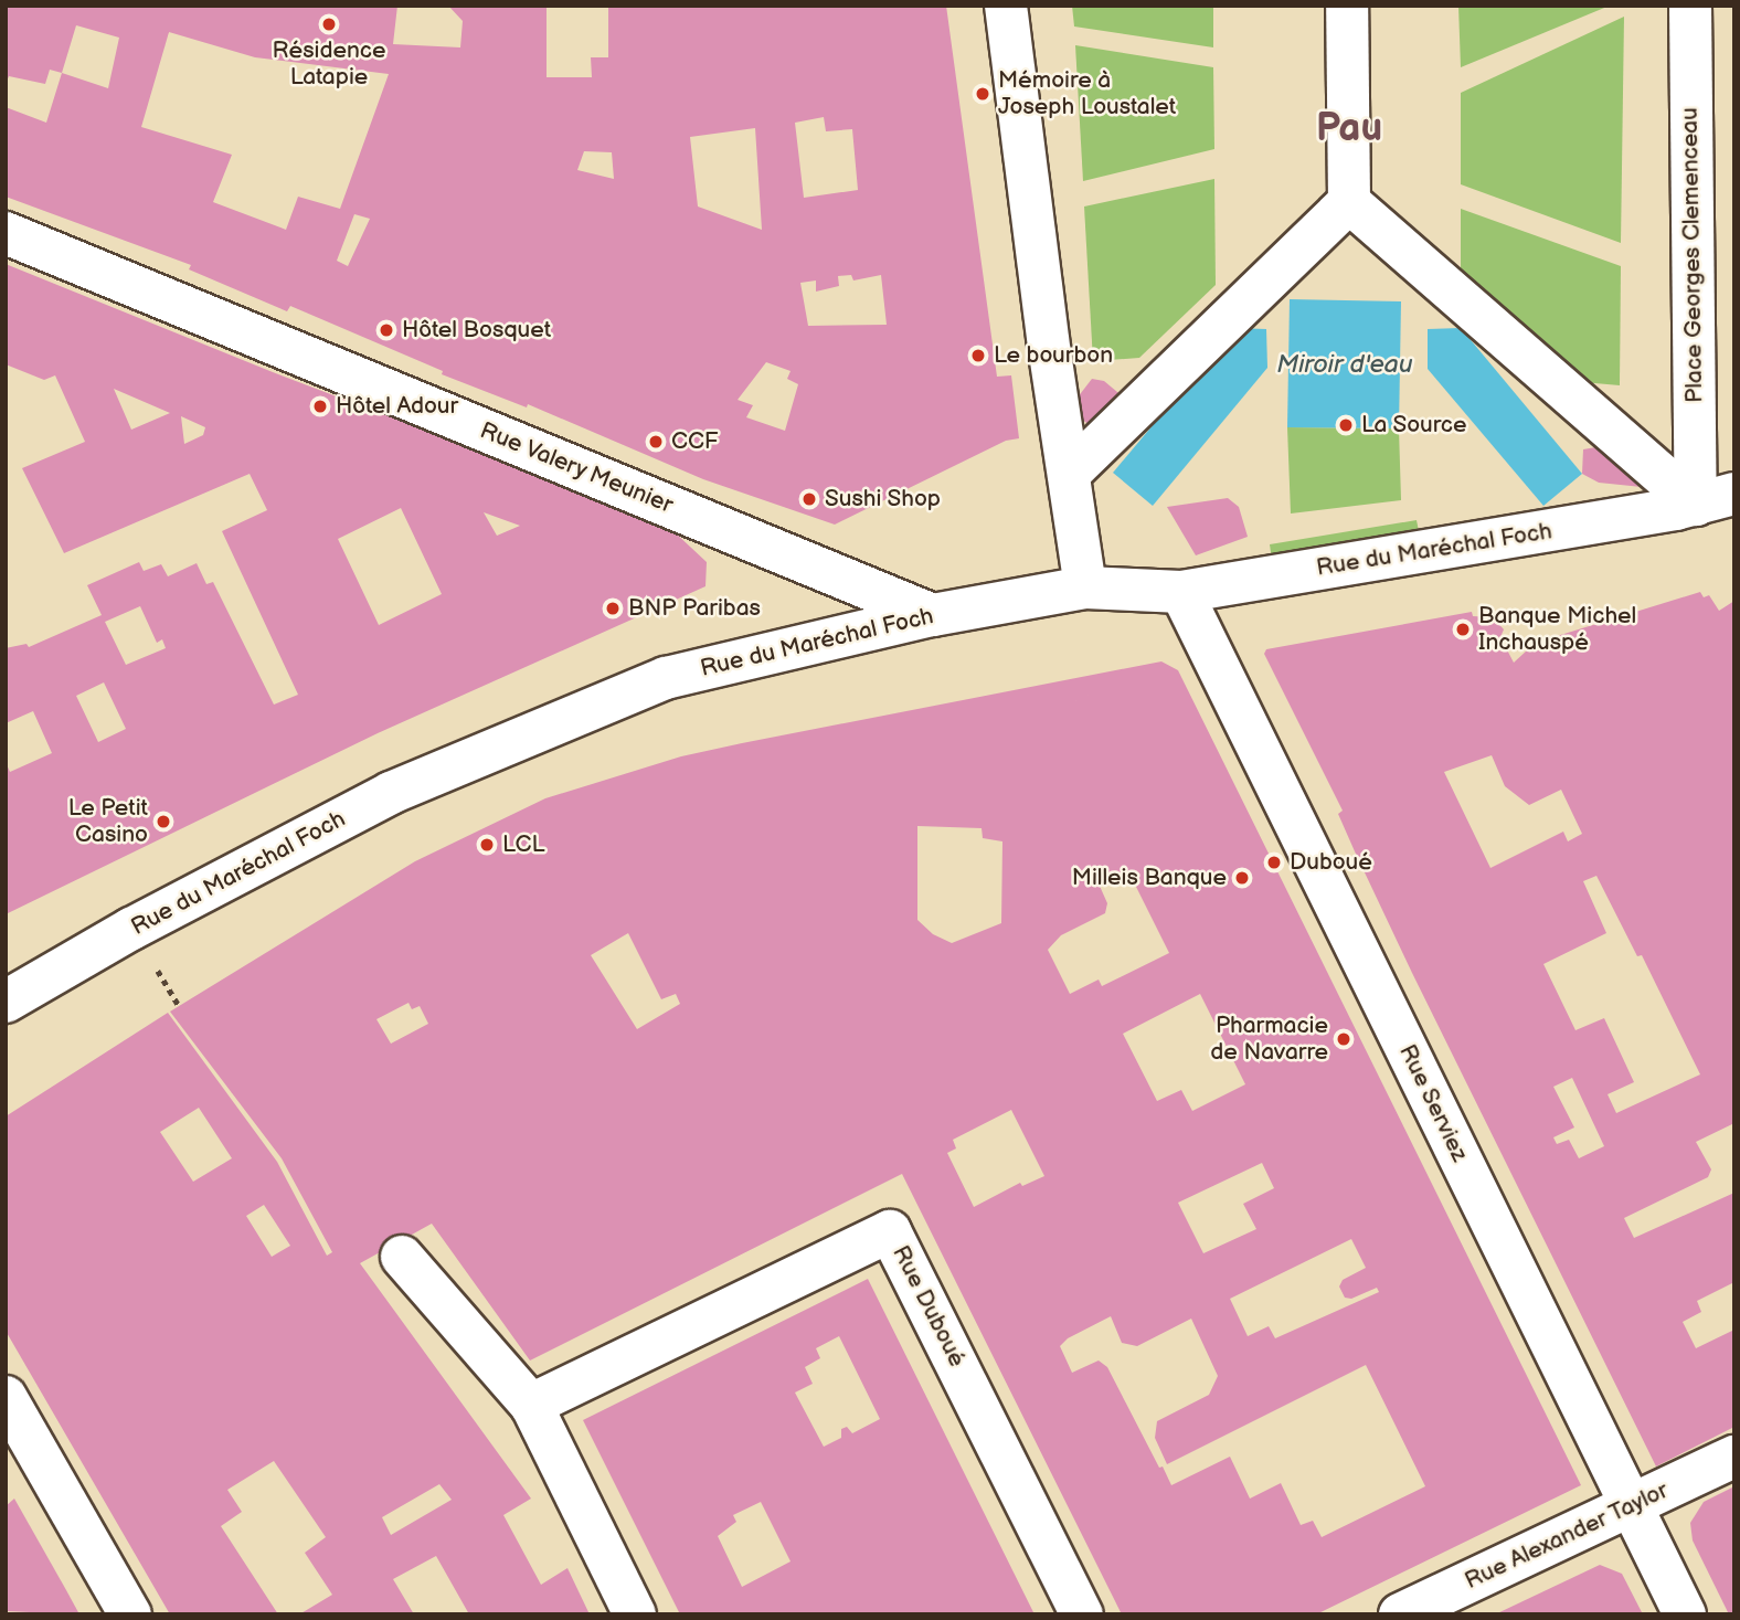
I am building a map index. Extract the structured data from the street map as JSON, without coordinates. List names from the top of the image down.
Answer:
{
  "streets": {
    "street": [
      "Place Georges Clemenceau",
      "Rue Valery Meunier",
      "Rue du Maréchal Foch",
      "Rue Serviez",
      "Rue Duboué",
      "Rue Alexander Taylor"
    ]
  },
  "crossings": [
    ["Place Georges Clemenceau", "Rue du Maréchal Foch"],
    ["Rue Valery Meunier", "Rue du Maréchal Foch"],
    ["Rue du Maréchal Foch", "Rue Serviez"],
    ["Rue Serviez", "Rue Alexander Taylor"]
  ],
  "districts": ["Pau"],
  "water": ["Miroir d'eau"],
  "places": [
    "Résidence Latapie",
    "Mémoire à Joseph Loustalet",
    "Hôtel Bosquet",
    "Le bourbon",
    "Hôtel Adour",
    "La Source",
    "CCF",
    "Sushi Shop",
    "BNP Paribas",
    "Banque Michel Inchauspé",
    "Le Petit Casino",
    "LCL",
    "Duboué",
    "Milleis Banque",
    "Pharmacie de Navarre"
  ]
}
